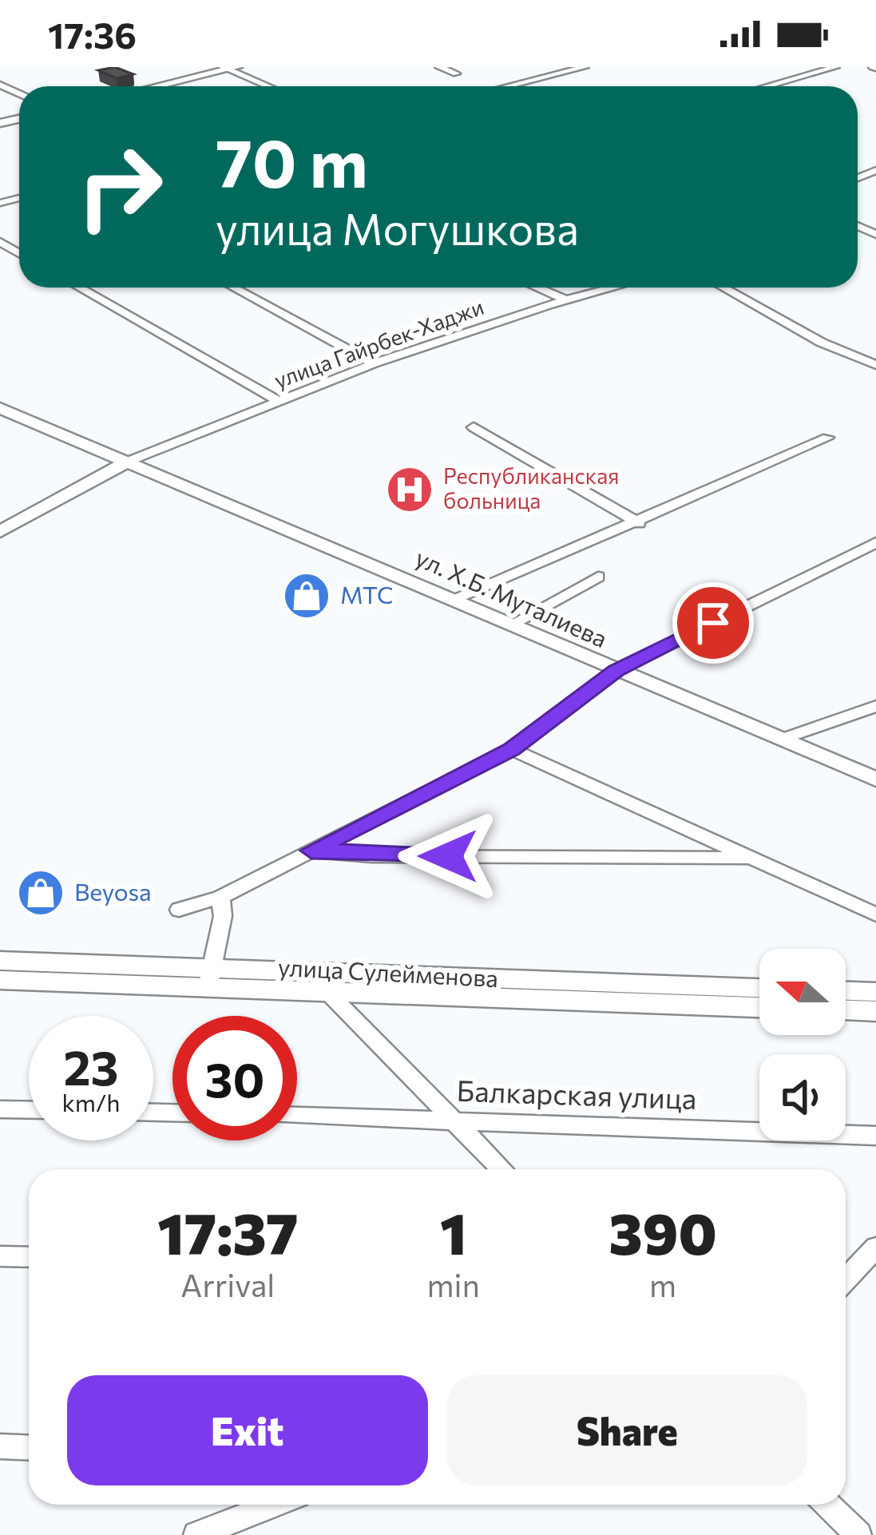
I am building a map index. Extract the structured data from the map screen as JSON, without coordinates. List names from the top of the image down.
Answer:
{
  "streets": {
    "main road": ["ул. Х.Б. Муталиева", "улица Сулейменова"],
    "street": ["улица Гайрбек-Хаджи", "Балкарская улица"]
  },
  "crossings": [
    ["улица Гайрбек-Хаджи", "ул. Х.Б. Муталиева"]
  ],
  "places": {
    "hospital": ["Республиканская больница"],
    "shop": ["МТС", "Beyosa"]
  },
  "north": "left",
  "page": {
    "status": "17:36",
    "turn": ["70 m", "улица Могушкова"],
    "speed": "23 km/h",
    "limit": "30",
    "eta": [
      "17:37",
      "Arrival",
      "1",
      "min",
      "390",
      "m"
    ],
    "buttons": ["Exit", "Share"]
  }
}
